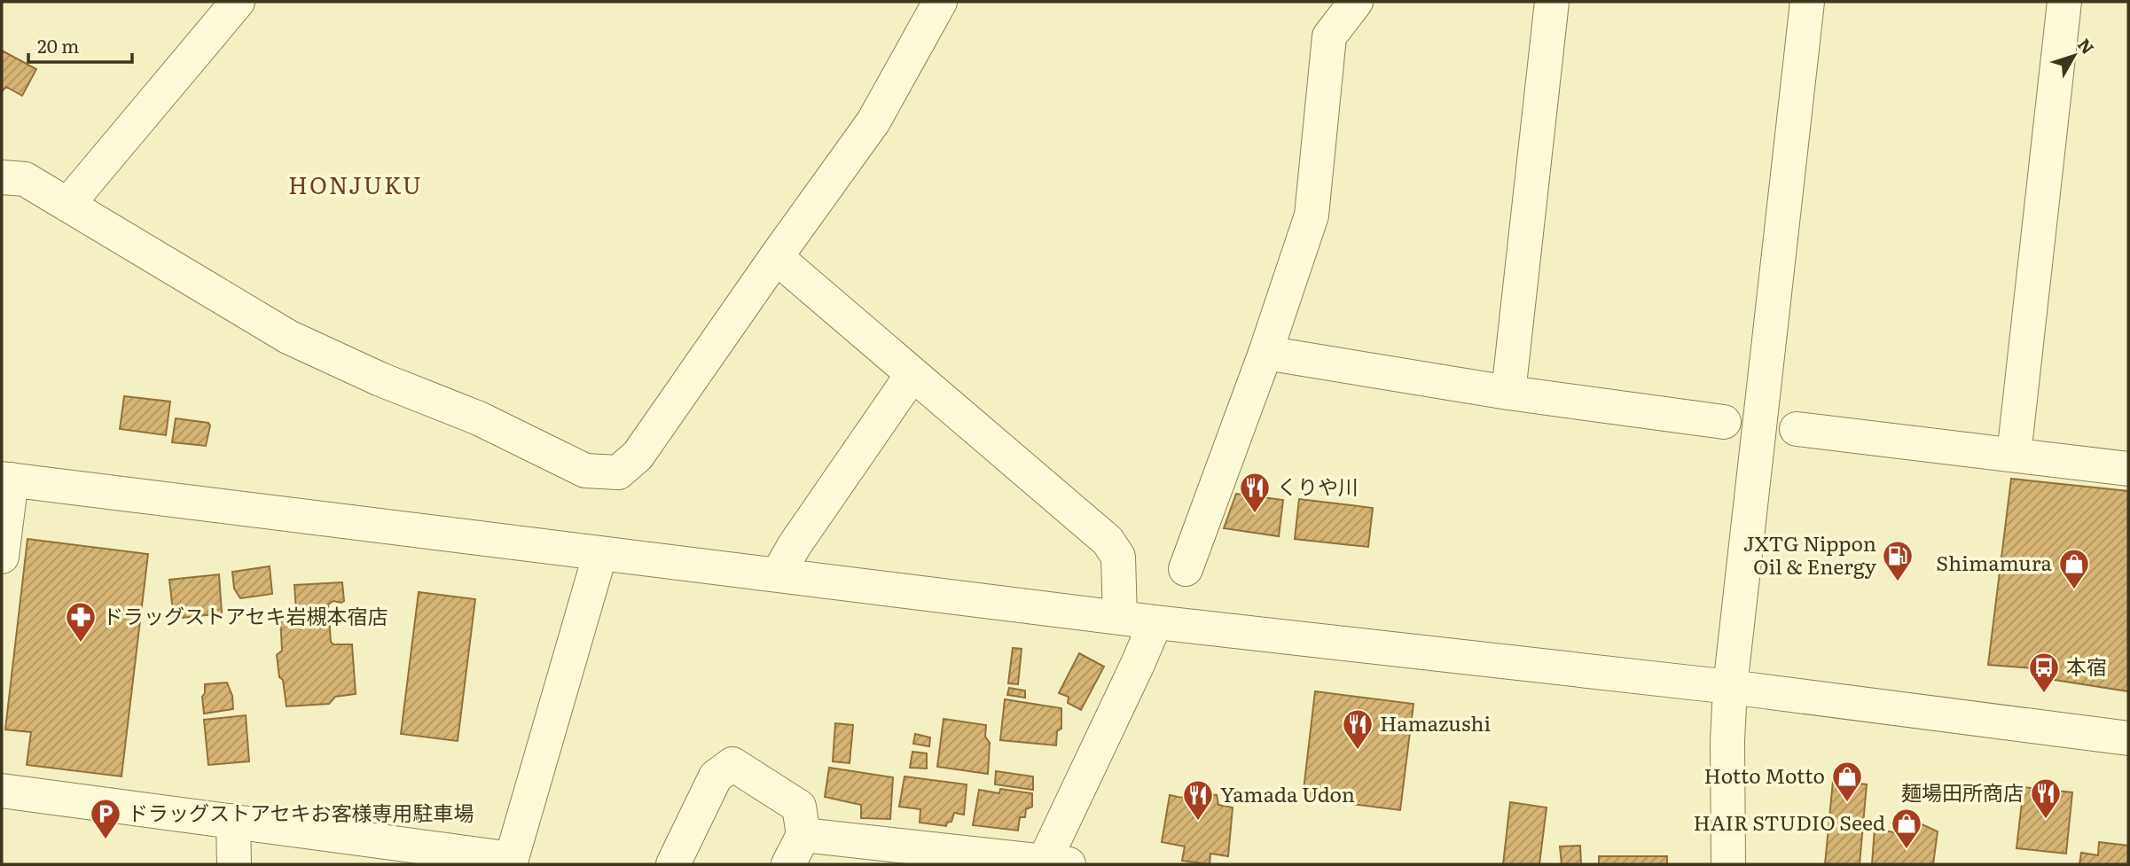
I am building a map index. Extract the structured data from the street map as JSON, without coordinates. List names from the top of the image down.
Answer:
{
  "districts": ["HONJUKU"],
  "places": {
    "restaurant": [
      "くりや川",
      "Hamazushi",
      "麺場田所商店",
      "Yamada Udon"
    ],
    "fuel station": ["JXTG Nippon Oil & Energy"],
    "shop": ["Shimamura", "Hotto Motto", "HAIR STUDIO Seed"],
    "pharmacy": ["ドラッグストアセキ岩槻本宿店"],
    "bus stop": ["本宿"],
    "parking": ["ドラッグストアセキお客様専用駐車場"]
  },
  "scale_bar": "20 m",
  "north": "top right"
}
